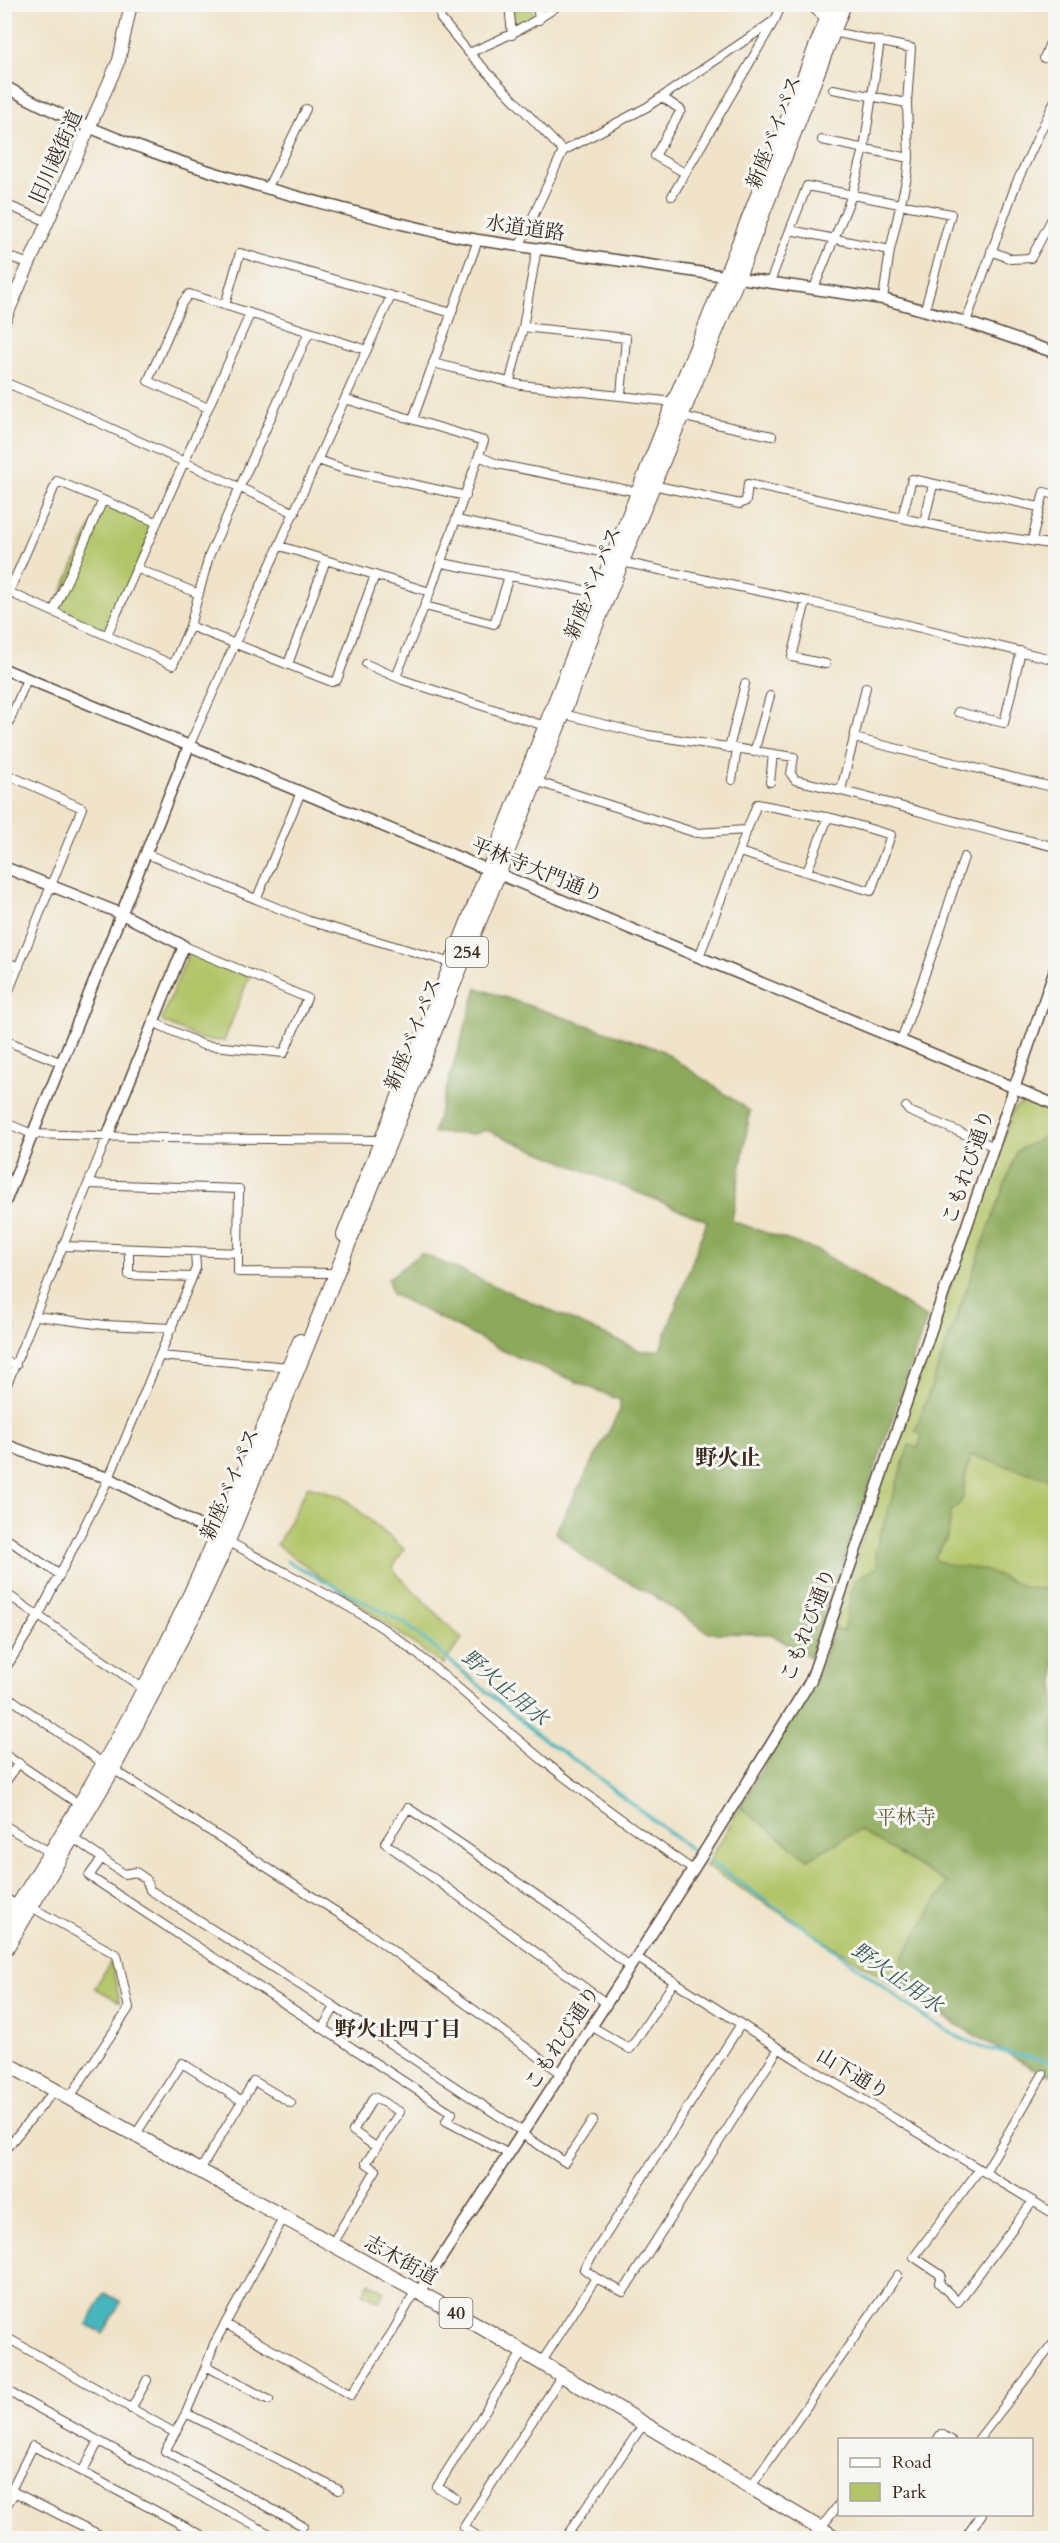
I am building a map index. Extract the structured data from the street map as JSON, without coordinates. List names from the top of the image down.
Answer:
{
  "streets": {
    "main road": [
      "新座バイパス",
      "旧川越街道",
      "254",
      "志木街道",
      "40"
    ],
    "street": [
      "水道道路",
      "平林寺大門通り",
      "こもれび通り",
      "山下通り"
    ]
  },
  "crossings": [
    ["新座バイパス", "水道道路"],
    ["新座バイパス", "平林寺大門通り"],
    ["旧川越街道", "水道道路"],
    ["平林寺大門通り", "こもれび通り"],
    ["こもれび通り", "山下通り"],
    ["こもれび通り", "志木街道"]
  ],
  "districts": ["野火止", "野火止四丁目"],
  "water": ["野火止用水"],
  "parks": ["平林寺"],
  "legend": ["Road", "Park"]
}
